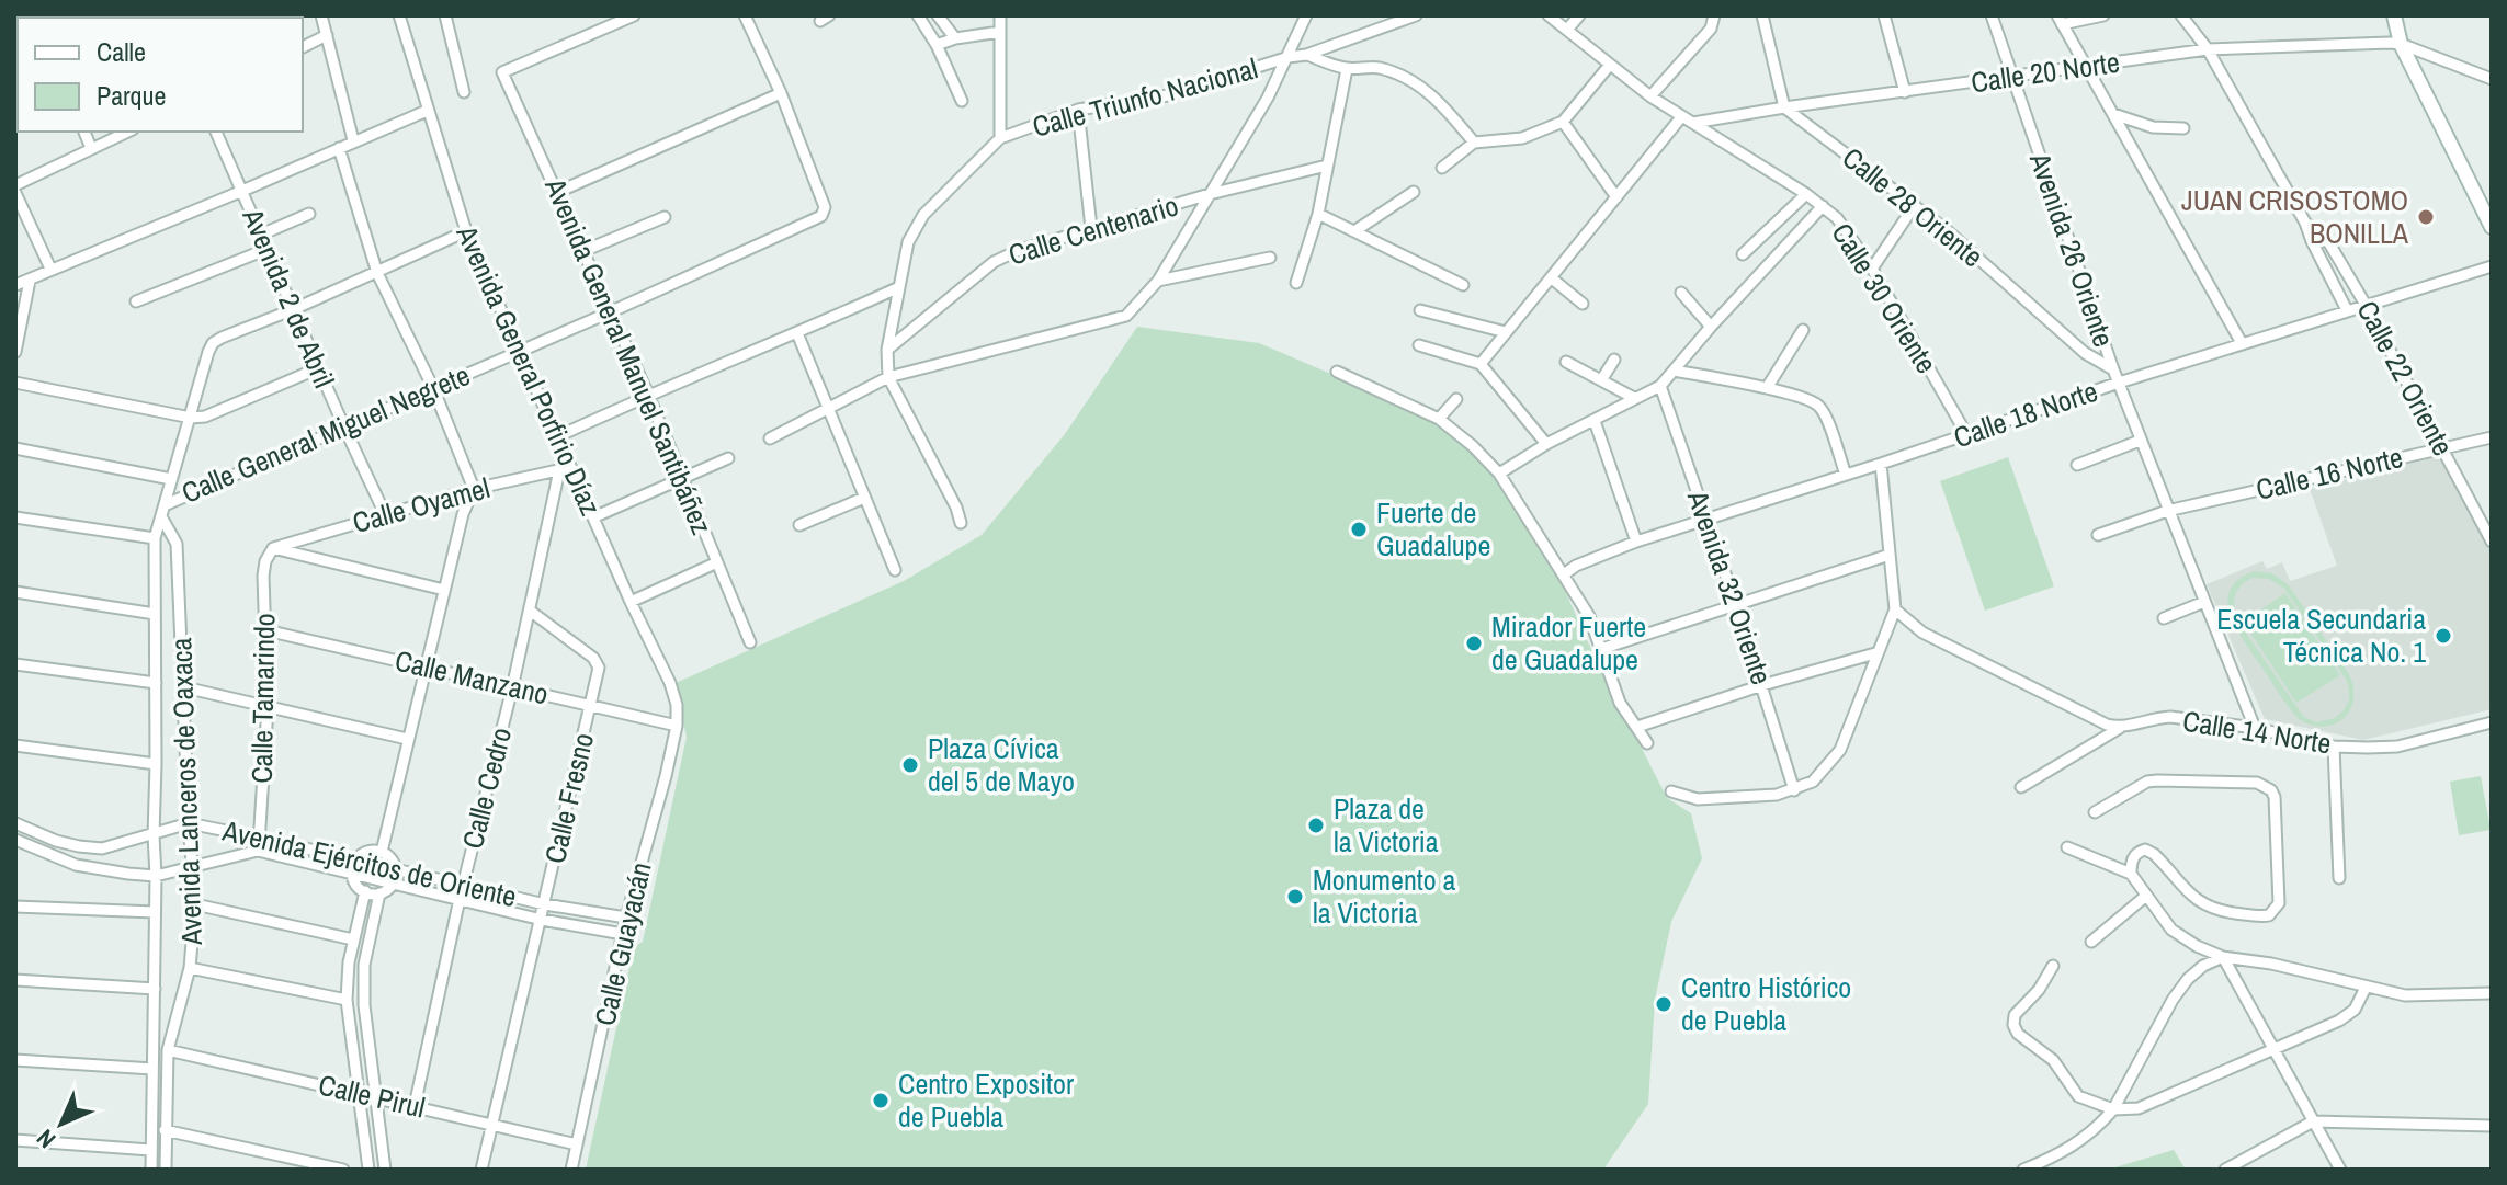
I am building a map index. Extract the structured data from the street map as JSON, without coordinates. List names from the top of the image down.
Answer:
{
  "streets": {
    "street": [
      "Calle 20 Norte",
      "Calle Triunfo Nacional",
      "Calle 28 Oriente",
      "Calle Centenario",
      "Avenida 26 Oriente",
      "Avenida 2 de Abril",
      "Calle 30 Oriente",
      "Avenida General Manuel Santibáñez",
      "Avenida General Porfirio Díaz",
      "Calle 22 Oriente",
      "Calle 18 Norte",
      "Calle General Miguel Negrete",
      "Calle 16 Norte",
      "Calle Oyamel",
      "Avenida 32 Oriente",
      "Calle Manzano",
      "Calle Tamarindo",
      "Calle 14 Norte",
      "Calle Cedro",
      "Avenida Lanceros de Oaxaca",
      "Calle Fresno",
      "Avenida Ejércitos de Oriente",
      "Calle Guayacán",
      "Calle Pirul"
    ]
  },
  "crossings": [
    ["Calle 20 Norte", "Calle 28 Oriente"],
    ["Calle 20 Norte", "Avenida 26 Oriente"],
    ["Calle 20 Norte", "Calle 30 Oriente"],
    ["Calle 20 Norte", "Calle 22 Oriente"],
    ["Calle 28 Oriente", "Avenida 26 Oriente"],
    ["Avenida 26 Oriente", "Calle 18 Norte"],
    ["Avenida 26 Oriente", "Calle 16 Norte"],
    ["Avenida 26 Oriente", "Calle 14 Norte"],
    ["Avenida 2 de Abril", "Calle General Miguel Negrete"],
    ["Avenida 2 de Abril", "Calle Oyamel"],
    ["Avenida 2 de Abril", "Avenida Lanceros de Oaxaca"],
    ["Calle 30 Oriente", "Calle 18 Norte"],
    ["Avenida General Manuel Santibáñez", "Calle General Miguel Negrete"],
    ["Avenida General Porfirio Díaz", "Calle General Miguel Negrete"],
    ["Avenida General Porfirio Díaz", "Calle Oyamel"],
    ["Avenida General Porfirio Díaz", "Calle Manzano"],
    ["Avenida General Porfirio Díaz", "Calle Cedro"],
    ["Avenida General Porfirio Díaz", "Calle Guayacán"],
    ["Calle 22 Oriente", "Calle 18 Norte"],
    ["Calle 22 Oriente", "Calle 16 Norte"],
    ["Calle 18 Norte", "Avenida 32 Oriente"],
    ["Calle General Miguel Negrete", "Avenida Lanceros de Oaxaca"],
    ["Calle Oyamel", "Calle Tamarindo"],
    ["Calle Oyamel", "Calle Cedro"],
    ["Calle Manzano", "Calle Tamarindo"],
    ["Calle Manzano", "Calle Cedro"],
    ["Calle Manzano", "Calle Fresno"],
    ["Calle Manzano", "Calle Guayacán"],
    ["Calle Tamarindo", "Avenida Ejércitos de Oriente"],
    ["Calle Cedro", "Calle Fresno"],
    ["Calle Cedro", "Avenida Ejércitos de Oriente"],
    ["Calle Cedro", "Calle Pirul"],
    ["Avenida Lanceros de Oaxaca", "Avenida Ejércitos de Oriente"],
    ["Avenida Lanceros de Oaxaca", "Calle Pirul"],
    ["Calle Fresno", "Avenida Ejércitos de Oriente"],
    ["Calle Fresno", "Calle Pirul"],
    ["Avenida Ejércitos de Oriente", "Calle Guayacán"],
    ["Calle Guayacán", "Calle Pirul"]
  ],
  "places": [
    "JUAN CRISOSTOMO BONILLA",
    "Fuerte de Guadalupe",
    "Escuela Secundaria Técnica No. 1",
    "Mirador Fuerte de Guadalupe",
    "Plaza Cívica del 5 de Mayo",
    "Plaza de la Victoria",
    "Monumento a la Victoria",
    "Centro Histórico de Puebla",
    "Centro Expositor de Puebla"
  ],
  "legend": ["Calle", "Parque"],
  "north": "bottom left"
}
